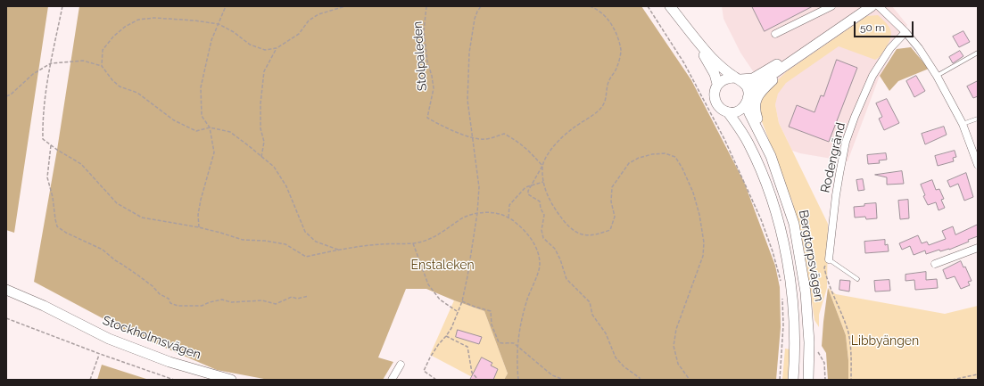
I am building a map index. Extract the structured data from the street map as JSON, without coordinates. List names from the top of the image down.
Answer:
{
  "streets": {
    "main road": ["Bergtorpsvägen", "Stockholmsvägen"],
    "street": ["Rodengränd"],
    "path": ["Stolpaleden"]
  },
  "parks": ["Enstaleken", "Libbyängen"],
  "scale_bar": "50 m"
}
